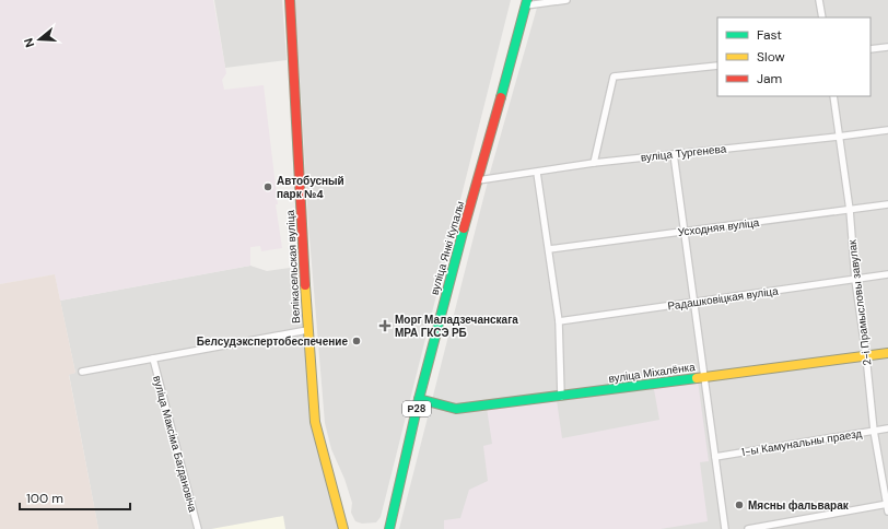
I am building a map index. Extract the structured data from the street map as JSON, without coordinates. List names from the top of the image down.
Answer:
{
  "streets": {
    "street": [
      "вуліца Тургенева",
      "Усходняя вуліца",
      "вуліца Янкі Купалы",
      "Велікасельская вуліца",
      "Радашковіцкая вуліца",
      "2-і Прамысловы завулак",
      "вуліца Міхалёнка",
      "Р28",
      "1-ы Камунальны праезд",
      "вуліца Максіма Багдановіча"
    ]
  },
  "crossings": [
    ["вуліца Тургенева", "вуліца Янкі Купалы"],
    ["вуліца Тургенева", "2-і Прамысловы завулак"],
    ["Усходняя вуліца", "2-і Прамысловы завулак"],
    ["вуліца Янкі Купалы", "вуліца Міхалёнка"],
    ["Радашковіцкая вуліца", "2-і Прамысловы завулак"],
    ["2-і Прамысловы завулак", "вуліца Міхалёнка"],
    ["2-і Прамысловы завулак", "1-ы Камунальны праезд"]
  ],
  "places": {
    "other": ["Автобусный парк №4", "Белсудэкспертобеспечение", "Мясны фальварак"],
    "health": ["Морг Маладзечанскага МРА ГКСЭ РБ"]
  },
  "legend": ["Fast", "Slow", "Jam"],
  "scale_bar": "100 m",
  "north": "left"
}
